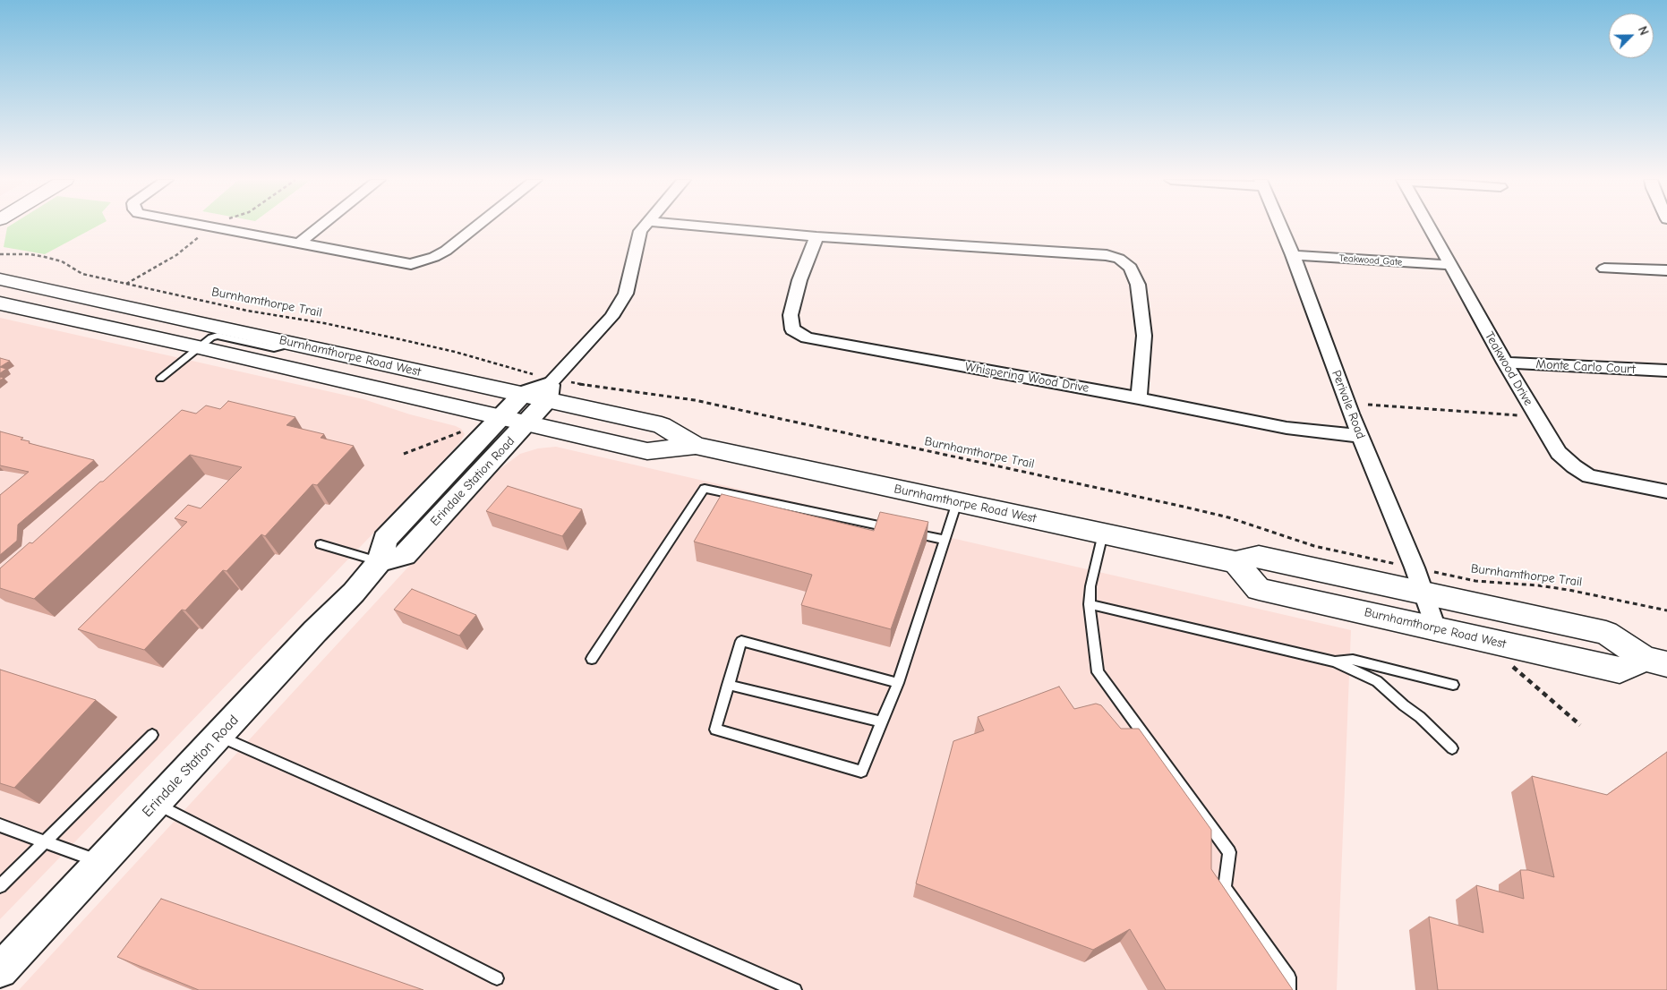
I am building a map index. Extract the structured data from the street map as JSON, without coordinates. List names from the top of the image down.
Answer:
{
  "streets": {
    "main road": ["Burnhamthorpe Road West"],
    "street": [
      "Teakwood Gate",
      "Monte Carlo Court",
      "Teakwood Drive",
      "Whispering Wood Drive",
      "Perivale Road",
      "Erindale Station Road"
    ],
    "path": ["Burnhamthorpe Trail"]
  },
  "crossings": [
    ["Teakwood Gate", "Teakwood Drive"],
    ["Teakwood Gate", "Perivale Road"],
    ["Burnhamthorpe Trail", "Burnhamthorpe Road West"],
    ["Burnhamthorpe Trail", "Perivale Road"],
    ["Burnhamthorpe Trail", "Erindale Station Road"],
    ["Burnhamthorpe Road West", "Perivale Road"],
    ["Burnhamthorpe Road West", "Erindale Station Road"],
    ["Monte Carlo Court", "Teakwood Drive"],
    ["Whispering Wood Drive", "Perivale Road"]
  ],
  "north": "top right"
}
